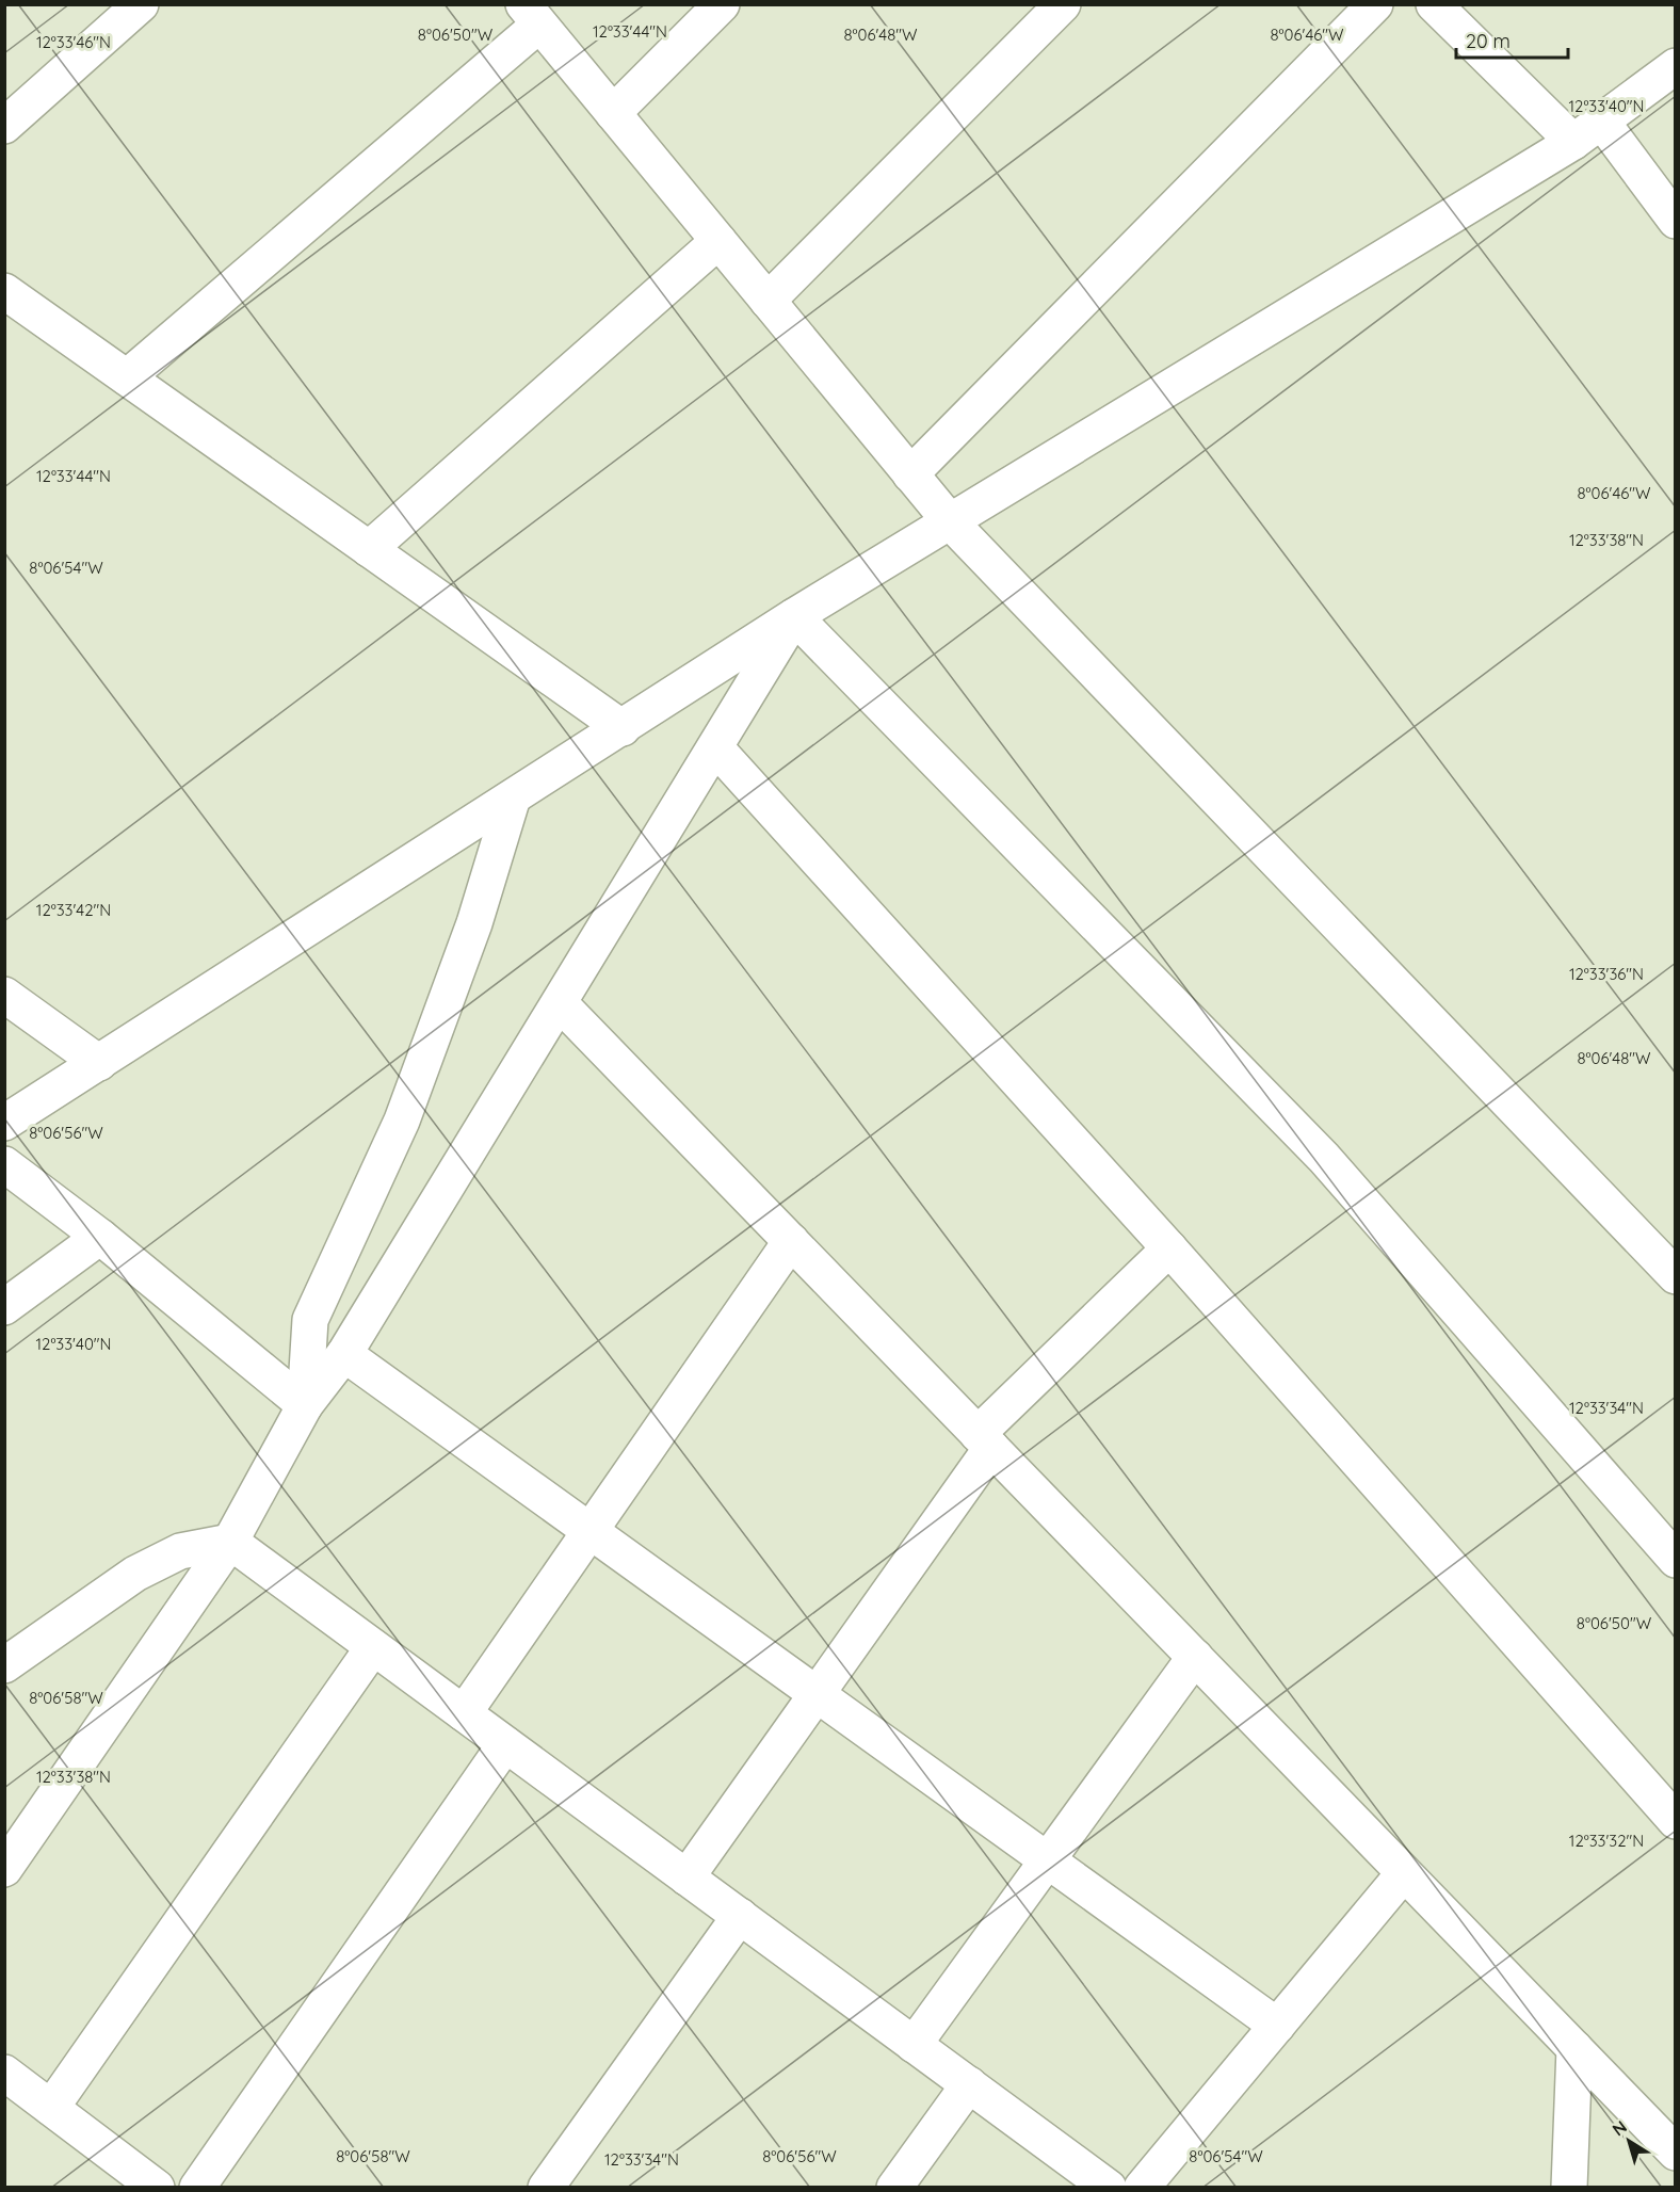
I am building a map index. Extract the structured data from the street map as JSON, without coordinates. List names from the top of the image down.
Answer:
{
  "scale_bar": "20 m",
  "north": "top left",
  "coordinates": [
    "12°33'44\"N",
    "8°06'50\"W",
    "8°06'48\"W",
    "8°06'46\"W",
    "12°33'46\"N",
    "12°33'40\"N",
    "12°33'38\"N",
    "8°06'54\"W",
    "12°33'42\"N",
    "12°33'36\"N",
    "8°06'56\"W",
    "12°33'34\"N",
    "8°06'58\"W",
    "12°33'32\"N"
  ]
}
